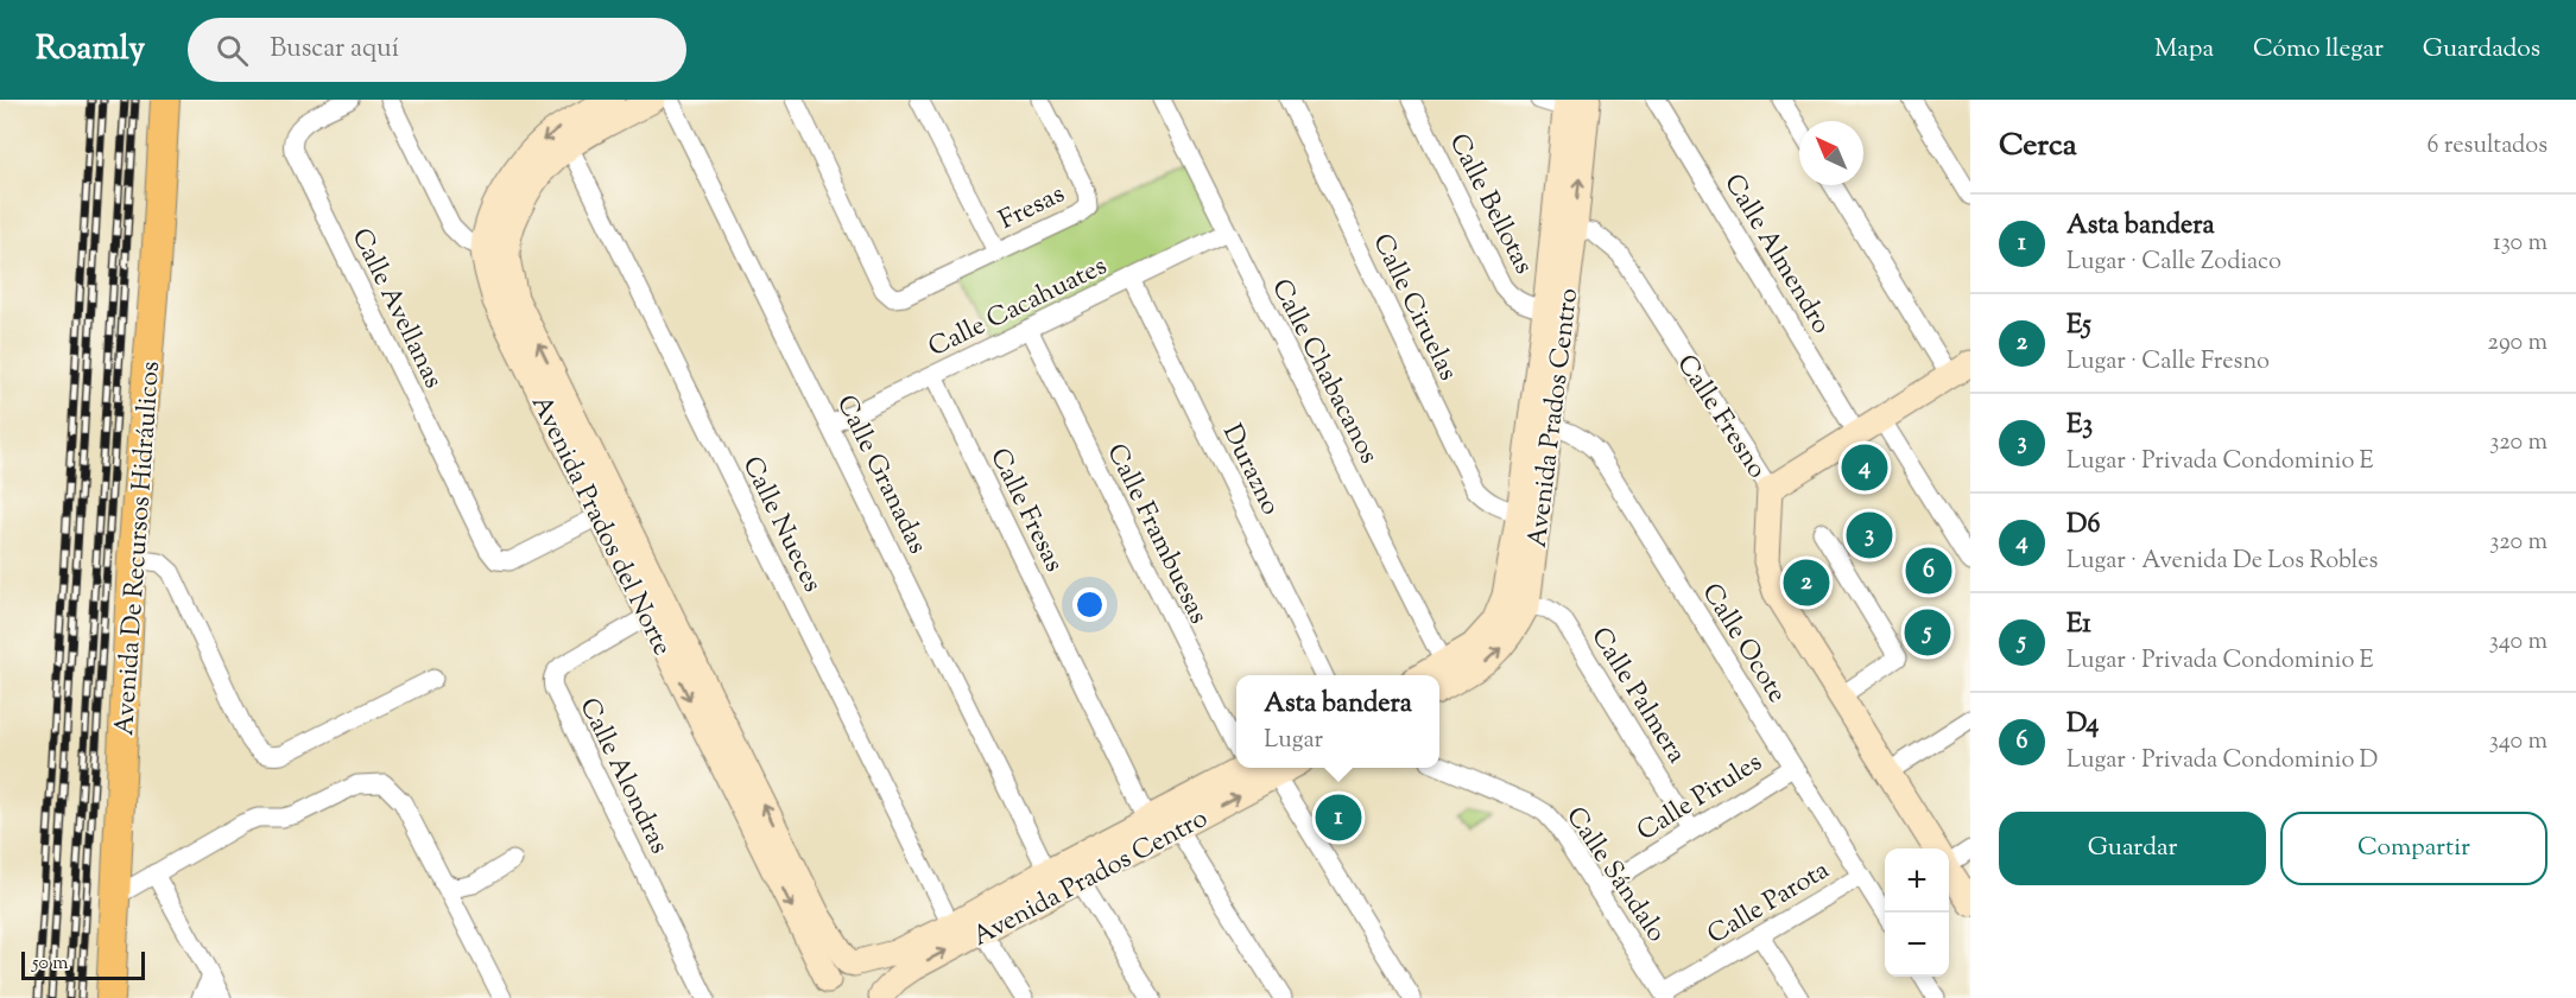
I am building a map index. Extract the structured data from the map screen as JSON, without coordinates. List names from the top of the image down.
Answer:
{
  "streets": {
    "main road": ["Avenida De Recursos Hidráulicos"],
    "street": [
      "Calle Bellotas",
      "Fresas",
      "Calle Almendro",
      "Calle Cacahuates",
      "Calle Ciruelas",
      "Calle Avellanas",
      "Calle Chabacanos",
      "Calle Fresno",
      "Avenida Prados Centro",
      "Durazno",
      "Calle Granadas",
      "Calle Fresas",
      "Calle Nueces",
      "Avenida Prados del Norte",
      "Calle Frambuesas",
      "Calle Ocote",
      "Calle Palmera",
      "Calle Alondras",
      "Calle Pirules",
      "Calle Sándalo",
      "Calle Parota"
    ]
  },
  "crossings": [
    ["Calle Cacahuates", "Calle Chabacanos"],
    ["Calle Cacahuates", "Durazno"],
    ["Calle Cacahuates", "Calle Granadas"],
    ["Calle Cacahuates", "Calle Fresas"],
    ["Calle Cacahuates", "Calle Frambuesas"],
    ["Calle Avellanas", "Avenida Prados del Norte"],
    ["Calle Fresno", "Avenida Prados Centro"],
    ["Avenida Prados Centro", "Avenida Prados del Norte"],
    ["Avenida Prados Centro", "Calle Ocote"],
    ["Avenida Prados Centro", "Calle Palmera"],
    ["Calle Nueces", "Avenida Prados del Norte"],
    ["Avenida Prados del Norte", "Calle Alondras"],
    ["Calle Ocote", "Calle Pirules"],
    ["Calle Ocote", "Calle Parota"],
    ["Calle Palmera", "Calle Pirules"],
    ["Calle Pirules", "Calle Sándalo"],
    ["Calle Sándalo", "Calle Parota"]
  ],
  "scale_bar": "50 m",
  "north": "top left",
  "page": {
    "header": "Roamly",
    "search": "Buscar aquí",
    "nav": ["Mapa", "Cómo llegar", "Guardados"],
    "heading": ["Cerca", "6 resultados"],
    "list": [
      {
        "mark": "1",
        "name": "Asta bandera",
        "note": "Lugar · Calle Zodiaco",
        "value": "130 m"
      },
      {
        "mark": "2",
        "name": "E5",
        "note": "Lugar · Calle Fresno",
        "value": "290 m"
      },
      {
        "mark": "3",
        "name": "E3",
        "note": "Lugar · Privada Condominio E",
        "value": "320 m"
      },
      {
        "mark": "4",
        "name": "D6",
        "note": "Lugar · Avenida De Los Robles",
        "value": "320 m"
      },
      {
        "mark": "5",
        "name": "E1",
        "note": "Lugar · Privada Condominio E",
        "value": "340 m"
      },
      {
        "mark": "6",
        "name": "D4",
        "note": "Lugar · Privada Condominio D",
        "value": "340 m"
      }
    ],
    "pins": [
      "4",
      "3",
      "6",
      "2",
      "5",
      "1"
    ],
    "popup": ["Asta bandera", "Lugar"],
    "buttons": ["Guardar", "Compartir"],
    "map_buttons": ["+", "−"],
    "scale": "50 m"
  }
}
